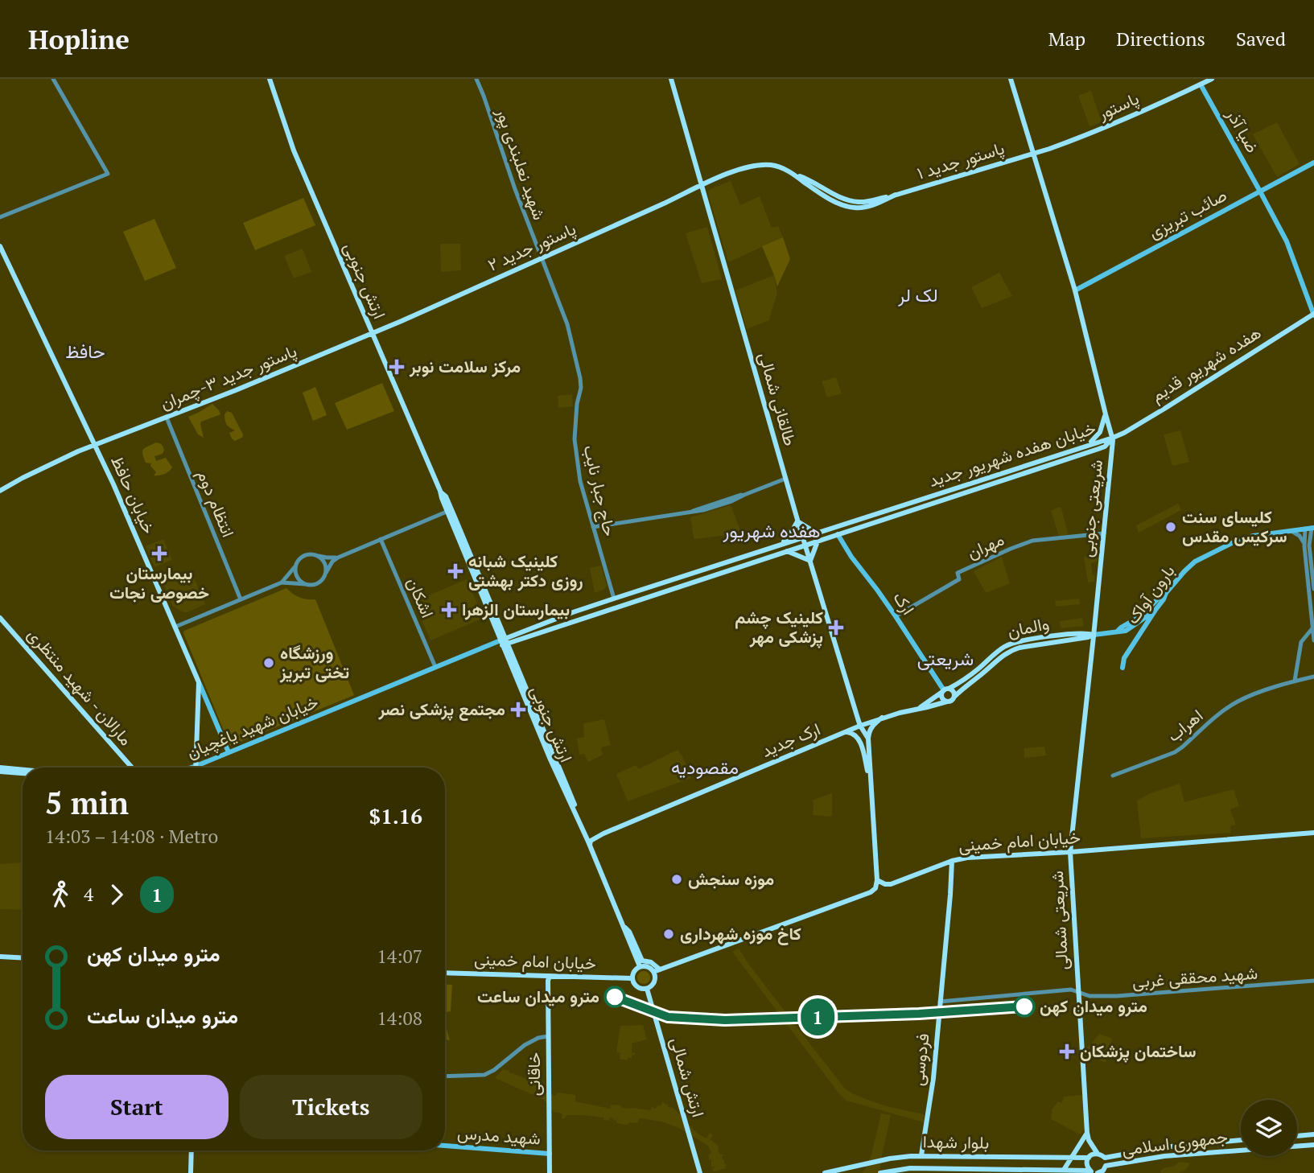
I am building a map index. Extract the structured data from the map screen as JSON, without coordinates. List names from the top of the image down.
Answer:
{
  "streets": {
    "main road": [
      "پاستور",
      "ضیا آذر",
      "پاستور جدید ۱",
      "صائب تبریزی",
      "پاستور جدید ۲",
      "ارتش جنوبی",
      "هفده شهریور قدیم",
      "پاستور جدید ۳-چمران",
      "طالقانی شمالی",
      "خیابان هفده شهریور جدید",
      "خیابان حافظ",
      "شریعتی جنوبی",
      "بارون آواک",
      "ارک",
      "والمان",
      "مارالان - شهید منتظری",
      "خیابان شهید یاغچیان",
      "ارک جدید",
      "خیابان امام خمینی",
      "شریعتی شمالی",
      "فردوسی",
      "خاقانی",
      "ارتش شمالی",
      "شهید مدرس",
      "بلوار شهدا",
      "جمهوری اسلامی"
    ],
    "street": [
      "شهید نعلبندی پور",
      "حاج جبار نایب",
      "انتظام دوم",
      "مهران",
      "اشکان",
      "اهراب",
      "شهید محققی غربی"
    ]
  },
  "crossings": [
    ["پاستور", "ضیا آذر"],
    ["پاستور", "پاستور جدید ۱"],
    ["پاستور", "شریعتی جنوبی"],
    ["ضیا آذر", "صائب تبریزی"],
    ["ضیا آذر", "هفده شهریور قدیم"],
    ["پاستور جدید ۱", "پاستور جدید ۲"],
    ["پاستور جدید ۱", "طالقانی شمالی"],
    ["پاستور جدید ۱", "شریعتی جنوبی"],
    ["شهید نعلبندی پور", "پاستور جدید ۲"],
    ["شهید نعلبندی پور", "حاج جبار نایب"],
    ["صائب تبریزی", "شریعتی جنوبی"],
    ["پاستور جدید ۲", "ارتش جنوبی"],
    ["پاستور جدید ۲", "پاستور جدید ۳-چمران"],
    ["پاستور جدید ۲", "طالقانی شمالی"],
    ["پاستور جدید ۲", "حاج جبار نایب"],
    ["ارتش جنوبی", "پاستور جدید ۳-چمران"],
    ["ارتش جنوبی", "خیابان هفده شهریور جدید"],
    ["ارتش جنوبی", "خیابان شهید یاغچیان"],
    ["ارتش جنوبی", "ارک جدید"],
    ["ارتش جنوبی", "خیابان امام خمینی"],
    ["ارتش جنوبی", "ارتش شمالی"],
    ["هفده شهریور قدیم", "خیابان هفده شهریور جدید"],
    ["هفده شهریور قدیم", "شریعتی جنوبی"],
    ["پاستور جدید ۳-چمران", "خیابان حافظ"],
    ["پاستور جدید ۳-چمران", "انتظام دوم"],
    ["طالقانی شمالی", "خیابان هفده شهریور جدید"],
    ["طالقانی شمالی", "ارک جدید"],
    ["خیابان هفده شهریور جدید", "حاج جبار نایب"],
    ["خیابان هفده شهریور جدید", "شریعتی جنوبی"],
    ["خیابان هفده شهریور جدید", "ارک"],
    ["خیابان هفده شهریور جدید", "خیابان شهید یاغچیان"],
    ["خیابان حافظ", "خیابان شهید یاغچیان"],
    ["شریعتی جنوبی", "مهران"],
    ["شریعتی جنوبی", "والمان"],
    ["شریعتی جنوبی", "خیابان امام خمینی"],
    ["شریعتی جنوبی", "شریعتی شمالی"],
    ["مهران", "ارک"],
    ["بارون آواک", "والمان"],
    ["اشکان", "خیابان شهید یاغچیان"],
    ["ارک", "والمان"],
    ["والمان", "ارک جدید"],
    ["خیابان امام خمینی", "شریعتی شمالی"],
    ["خیابان امام خمینی", "فردوسی"],
    ["خیابان امام خمینی", "خاقانی"],
    ["خیابان امام خمینی", "ارتش شمالی"],
    ["شریعتی شمالی", "شهید محققی غربی"],
    ["شریعتی شمالی", "جمهوری اسلامی"],
    ["شهید محققی غربی", "فردوسی"],
    ["فردوسی", "بلوار شهدا"],
    ["خاقانی", "شهید مدرس"]
  ],
  "districts": [
    "لک لر",
    "حافظ",
    "هفده شهریور",
    "شریعتی",
    "مقصودیه"
  ],
  "places": {
    "health": [
      "مرکز سلامت نوبر",
      "بیمارستان خصوصی نجات",
      "کلینیک شبانه روزی دکتر بهشتی",
      "بیمارستان الزهرا",
      "کلینیک چشم پزشکی مهر",
      "مجتمع پزشکی نصر",
      "ساختمان پزشکان"
    ],
    "other": [
      "کلیسای سنت سرکیس مقدس",
      "ورزشگاه تختی تبریز",
      "موزه سنجش",
      "کاخ موزه شهرداری",
      "مترو میدان ساعت",
      "مترو میدان کهن"
    ]
  },
  "lines": ["metro line 1"],
  "page": {
    "header": "Hopline",
    "nav": ["Map", "Directions", "Saved"],
    "on_map": "1",
    "heading": ["5 min", "14:03 – 14:08 · Metro", "$1.16"],
    "legs": ["4", "1"],
    "list": [
      {
        "name": "مترو میدان کهن",
        "value": "14:07"
      },
      {
        "name": "مترو میدان ساعت",
        "value": "14:08"
      }
    ],
    "buttons": ["Start", "Tickets"]
  }
}
